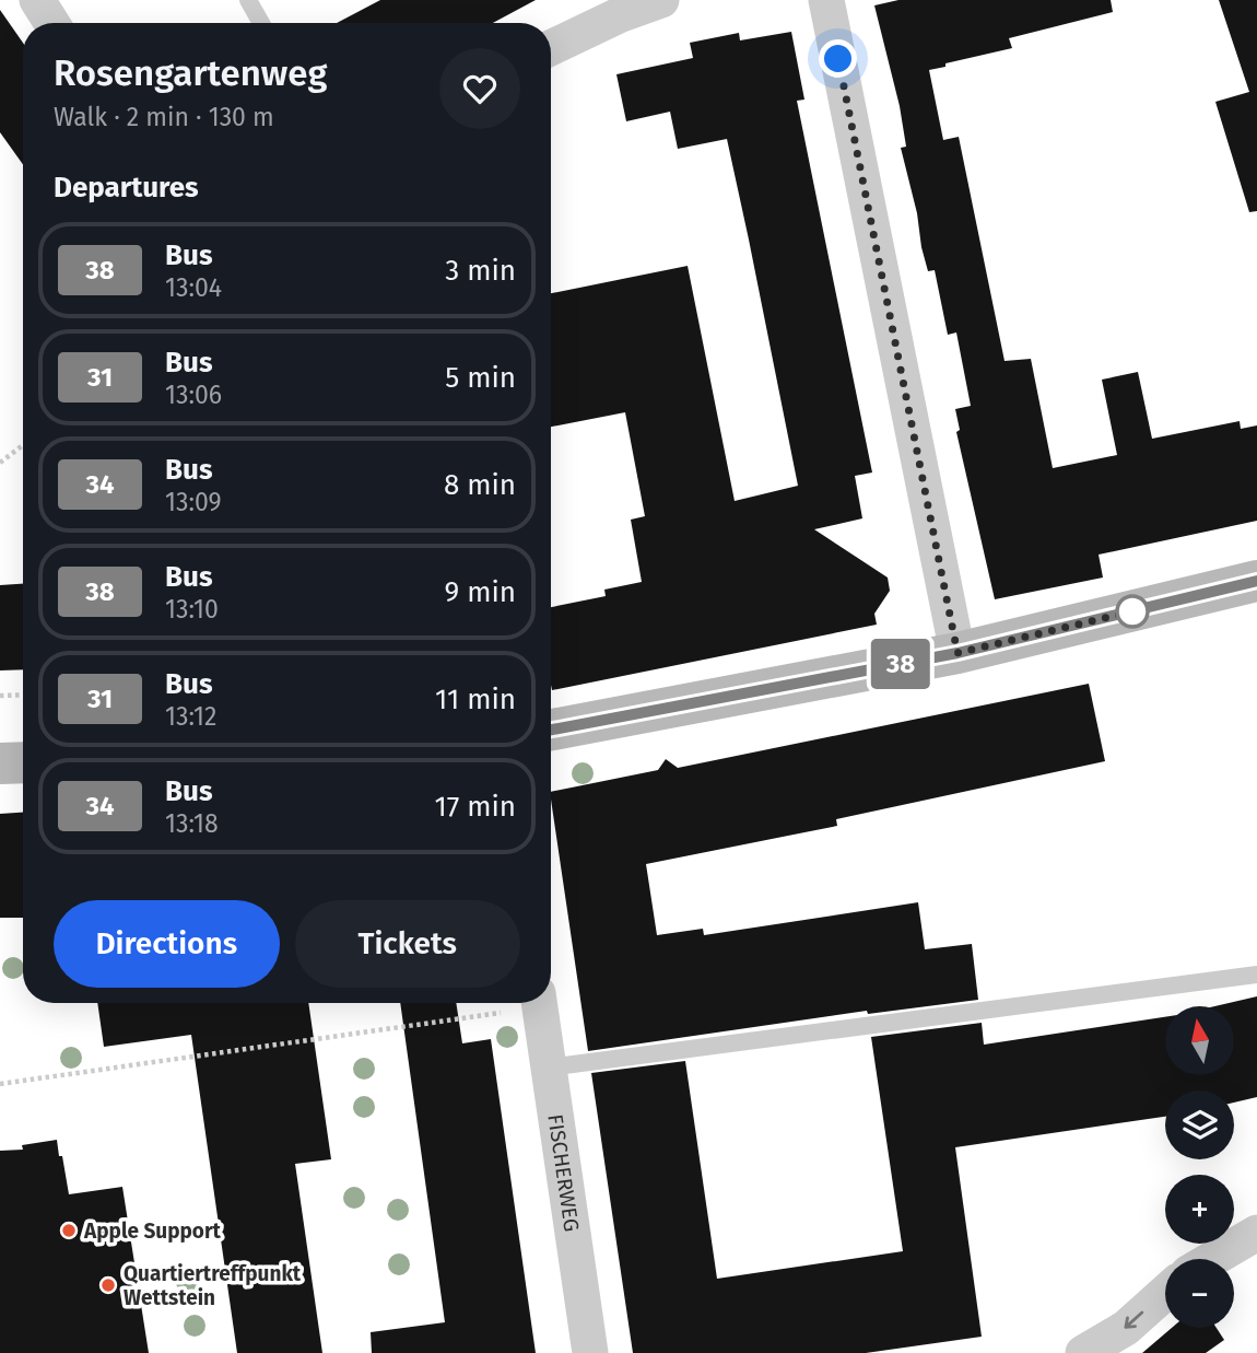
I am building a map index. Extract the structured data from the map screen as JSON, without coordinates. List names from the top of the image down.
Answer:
{
  "streets": {
    "street": ["FISCHERWEG"]
  },
  "places": ["Apple Support", "Quartiertreffpunkt Wettstein"],
  "lines": ["bus line 38"],
  "north": "top",
  "page": {
    "on_map": "38",
    "heading": [
      ["Rosengartenweg", "Walk · 2 min · 130 m"],
      "Departures"
    ],
    "list": [
      {
        "mark": "38",
        "name": "Bus",
        "note": "13:04",
        "value": "3 min"
      },
      {
        "mark": "31",
        "name": "Bus",
        "note": "13:06",
        "value": "5 min"
      },
      {
        "mark": "34",
        "name": "Bus",
        "note": "13:09",
        "value": "8 min"
      },
      {
        "mark": "38",
        "name": "Bus",
        "note": "13:10",
        "value": "9 min"
      },
      {
        "mark": "31",
        "name": "Bus",
        "note": "13:12",
        "value": "11 min"
      },
      {
        "mark": "34",
        "name": "Bus",
        "note": "13:18",
        "value": "17 min"
      }
    ],
    "buttons": ["Directions", "Tickets"],
    "map_buttons": ["+", "−"]
  }
}
